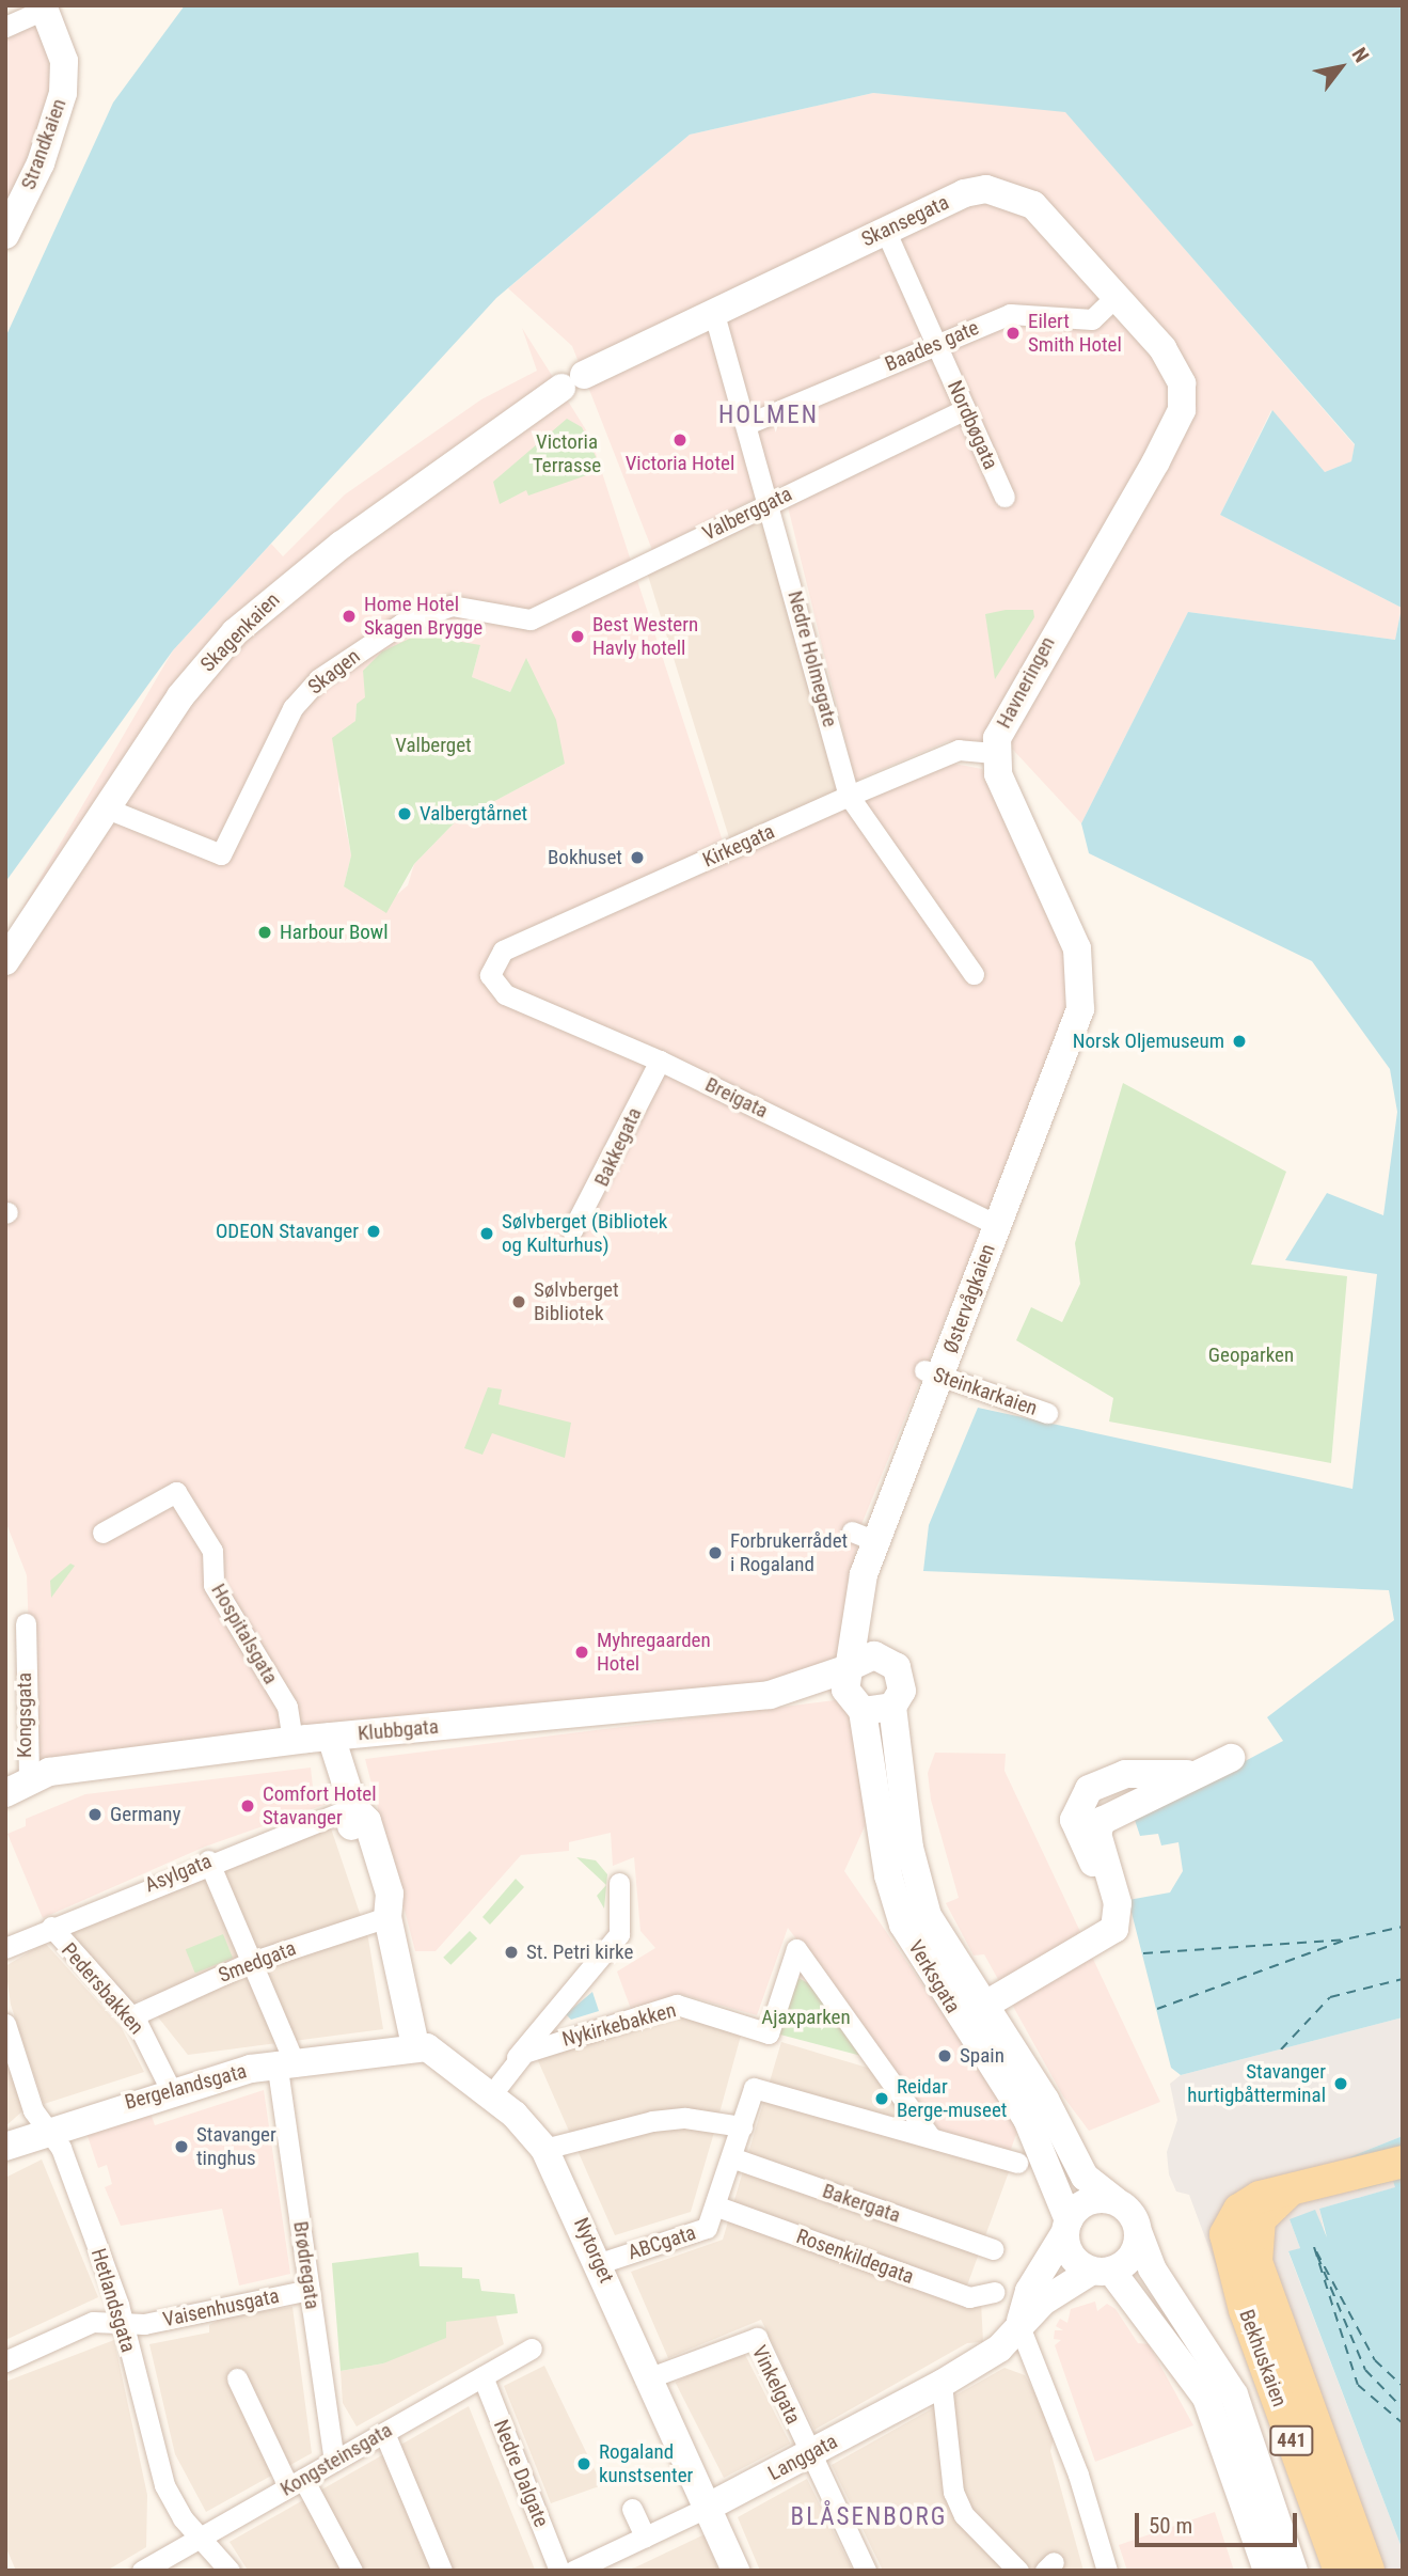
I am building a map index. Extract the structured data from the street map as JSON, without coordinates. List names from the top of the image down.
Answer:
{
  "streets": {
    "main road": ["Bekhuskaien", "441"],
    "street": [
      "Strandkaien",
      "Skansegata",
      "Baades gate",
      "Nordbøgata",
      "Valberggata",
      "Skagenkaien",
      "Nedre Holmegate",
      "Skagen",
      "Havneringen",
      "Kirkegata",
      "Breigata",
      "Bakkegata",
      "Østervågkaien",
      "Steinkarkaien",
      "Hospitalsgata",
      "Kongsgata",
      "Klubbgata",
      "Asylgata",
      "Smedgata",
      "Verksgata",
      "Pedersbakken",
      "Nykirkebakken",
      "Bergelandsgata",
      "Bakergata",
      "ABCgata",
      "Nytorget",
      "Rosenkildegata",
      "Brødregata",
      "Hetlandsgata",
      "Vaisenhusgata",
      "Vinkelgata",
      "Langgata",
      "Kongsteinsgata",
      "Nedre Dalgate"
    ]
  },
  "crossings": [
    ["Skansegata", "Baades gate"],
    ["Skansegata", "Nordbøgata"],
    ["Skansegata", "Skagenkaien"],
    ["Skansegata", "Nedre Holmegate"],
    ["Skansegata", "Havneringen"],
    ["Baades gate", "Nordbøgata"],
    ["Baades gate", "Nedre Holmegate"],
    ["Nordbøgata", "Valberggata"],
    ["Valberggata", "Nedre Holmegate"],
    ["Valberggata", "Skagen"],
    ["Skagenkaien", "Skagen"],
    ["Nedre Holmegate", "Kirkegata"],
    ["Havneringen", "Kirkegata"],
    ["Havneringen", "Østervågkaien"],
    ["Kirkegata", "Breigata"],
    ["Breigata", "Bakkegata"],
    ["Breigata", "Østervågkaien"],
    ["Østervågkaien", "Steinkarkaien"],
    ["Østervågkaien", "Klubbgata"],
    ["Østervågkaien", "Verksgata"],
    ["Hospitalsgata", "Klubbgata"],
    ["Kongsgata", "Klubbgata"],
    ["Klubbgata", "Verksgata"],
    ["Asylgata", "Pedersbakken"],
    ["Asylgata", "Brødregata"],
    ["Smedgata", "Pedersbakken"],
    ["Smedgata", "Brødregata"],
    ["Verksgata", "Langgata"],
    ["Pedersbakken", "Bergelandsgata"],
    ["Nykirkebakken", "ABCgata"],
    ["Bergelandsgata", "Nytorget"],
    ["Bergelandsgata", "Brødregata"],
    ["Bergelandsgata", "Hetlandsgata"],
    ["Bakergata", "ABCgata"],
    ["ABCgata", "Nytorget"],
    ["ABCgata", "Rosenkildegata"],
    ["Nytorget", "Vinkelgata"],
    ["Nytorget", "Langgata"],
    ["Brødregata", "Vaisenhusgata"],
    ["Brødregata", "Kongsteinsgata"],
    ["Hetlandsgata", "Vaisenhusgata"],
    ["Hetlandsgata", "Kongsteinsgata"],
    ["Vinkelgata", "Langgata"],
    ["Kongsteinsgata", "Nedre Dalgate"]
  ],
  "districts": ["HOLMEN", "BLÅSENBORG"],
  "parks": [
    "Victoria Terrasse",
    "Valberget",
    "Geoparken",
    "Ajaxparken"
  ],
  "places": [
    "Eilert Smith Hotel",
    "Victoria Hotel",
    "Home Hotel Skagen Brygge",
    "Best Western Havly hotell",
    "Valbergtårnet",
    "Bokhuset",
    "Harbour Bowl",
    "Norsk Oljemuseum",
    "ODEON Stavanger",
    "Sølvberget (Bibliotek og Kulturhus)",
    "Sølvberget Bibliotek",
    "Forbrukerrådet i Rogaland",
    "Myhregaarden Hotel",
    "Comfort Hotel Stavanger",
    "Germany",
    "St. Petri kirke",
    "Spain",
    "Stavanger hurtigbåtterminal",
    "Reidar Berge-museet",
    "Stavanger tinghus",
    "Rogaland kunstsenter"
  ],
  "scale_bar": "50 m",
  "north": "top right"
}
